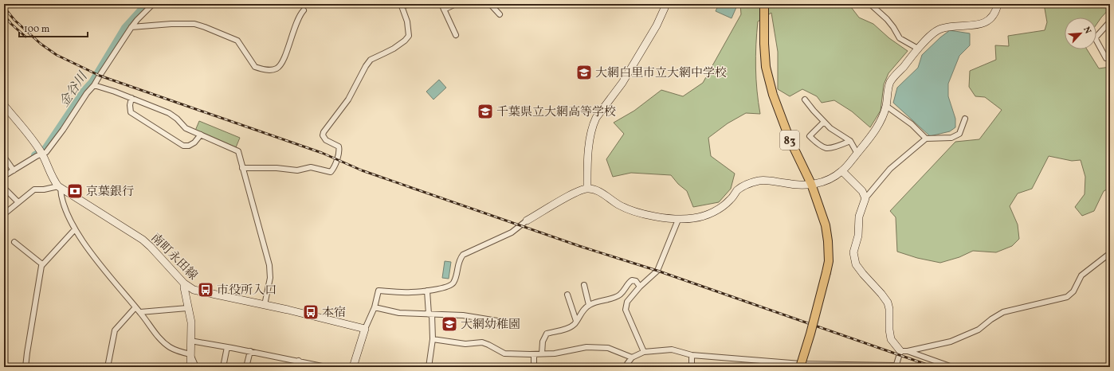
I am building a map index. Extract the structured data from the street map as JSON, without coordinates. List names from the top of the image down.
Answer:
{
  "streets": {
    "main road": ["83"],
    "street": ["南町永田線"]
  },
  "water": ["金谷川"],
  "places": {
    "school or university": ["大網白里市立大網中学校", "千葉県立大網高等学校", "大網幼稚園"],
    "bank": ["京葉銀行"],
    "bus stop": ["市役所入口", "本宿"]
  },
  "scale_bar": "100 m",
  "north": "top right"
}
